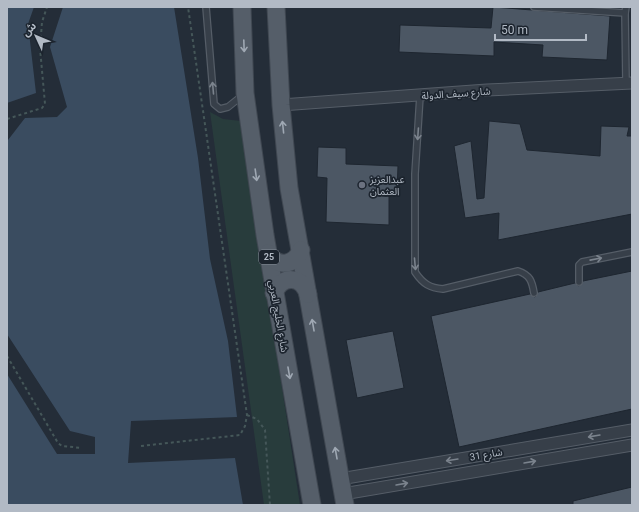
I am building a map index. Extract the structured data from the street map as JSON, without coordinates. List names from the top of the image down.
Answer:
{
  "streets": {
    "main road": ["25", "شارع الخليج العربي"],
    "street": ["شارع سيف الدولة", "شارع 31"]
  },
  "places": ["عبدالعزيز العثمان"],
  "scale_bar": "50 m",
  "north": "top left"
}
